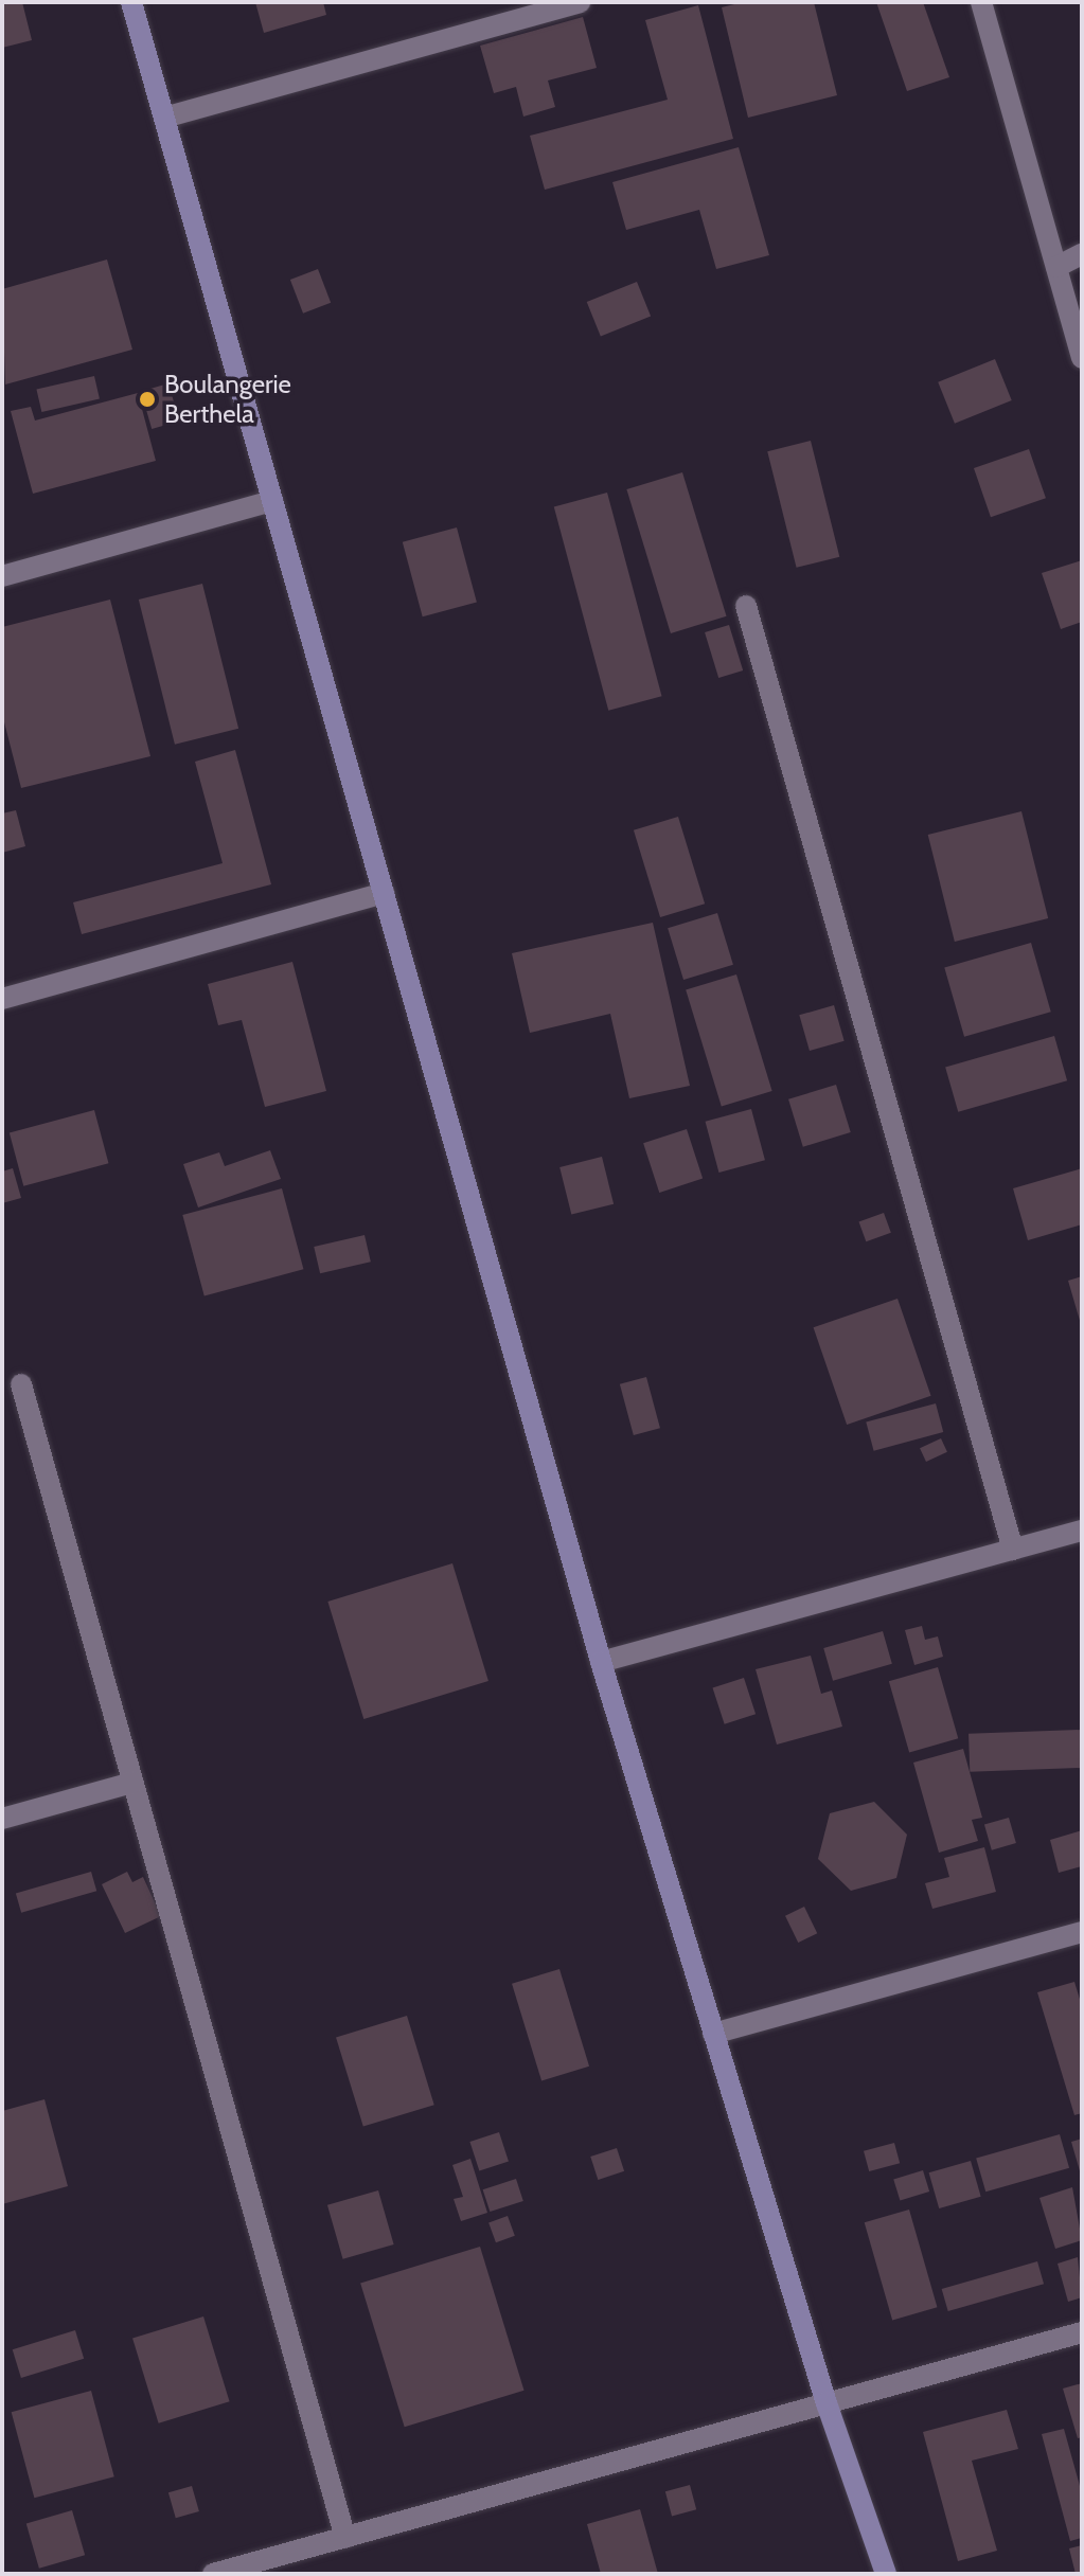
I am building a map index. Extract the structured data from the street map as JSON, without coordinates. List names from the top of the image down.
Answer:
{
  "places": ["Boulangerie Berthela"]
}
